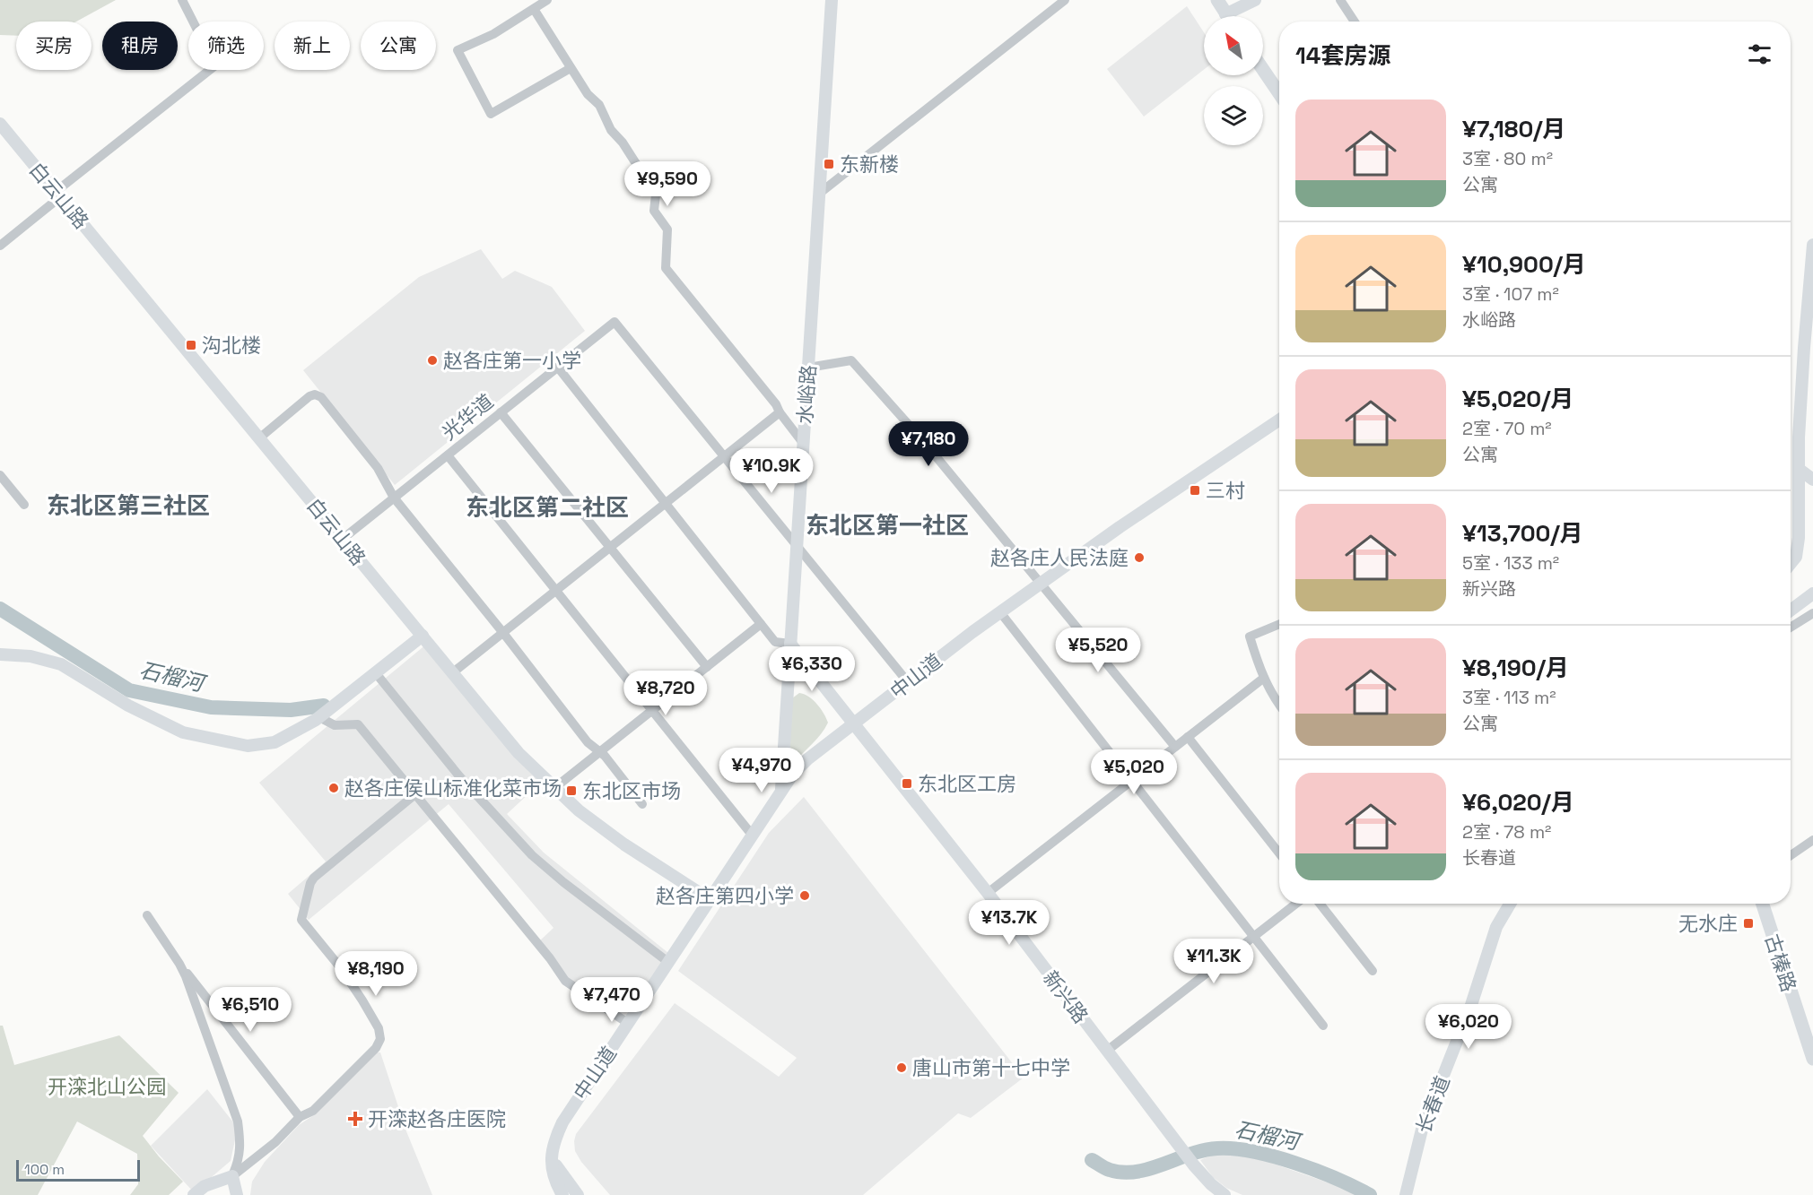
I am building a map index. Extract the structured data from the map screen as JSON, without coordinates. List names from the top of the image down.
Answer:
{
  "streets": {
    "main road": ["古榛路"],
    "street": [
      "白云山路",
      "水峪路",
      "光华道",
      "中山道",
      "新兴路",
      "长春道"
    ]
  },
  "crossings": [
    ["白云山路", "光华道"],
    ["白云山路", "中山道"],
    ["水峪路", "中山道"],
    ["水峪路", "新兴路"],
    ["中山道", "新兴路"]
  ],
  "districts": ["东北区第三社区", "东北区第二社区", "东北区第一社区"],
  "water": ["石榴河"],
  "parks": ["开滦北山公园"],
  "places": {
    "transit": [
      "东新楼",
      "沟北楼",
      "三村",
      "东北区工房",
      "东北区市场",
      "无水庄"
    ],
    "other": [
      "赵各庄第一小学",
      "赵各庄人民法庭",
      "赵各庄侯山标准化菜市场",
      "赵各庄第四小学",
      "唐山市第十七中学"
    ],
    "health": ["开滦赵各庄医院"]
  },
  "scale_bar": "100 m",
  "north": "top left",
  "page": {
    "chip": [
      "买房",
      "租房",
      "筛选",
      "新上",
      "公寓"
    ],
    "heading": "14套房源",
    "list": [
      {
        "name": "¥7,180/月",
        "note": "3室 · 80 m² · 公寓"
      },
      {
        "name": "¥10,900/月",
        "note": "3室 · 107 m² · 水峪路"
      },
      {
        "name": "¥5,020/月",
        "note": "2室 · 70 m² · 公寓"
      },
      {
        "name": "¥13,700/月",
        "note": "5室 · 133 m² · 新兴路"
      },
      {
        "name": "¥8,190/月",
        "note": "3室 · 113 m² · 公寓"
      },
      {
        "name": "¥6,020/月",
        "note": "2室 · 78 m² · 长春道"
      }
    ],
    "price": [
      "¥9,590",
      "¥7,180",
      "¥10.9K",
      "¥5,520",
      "¥6,330",
      "¥8,720",
      "¥4,970",
      "¥5,020",
      "¥13.7K",
      "¥11.3K",
      "¥8,190",
      "¥7,470",
      "¥6,510",
      "¥6,020"
    ],
    "scale": "100 m"
  }
}
